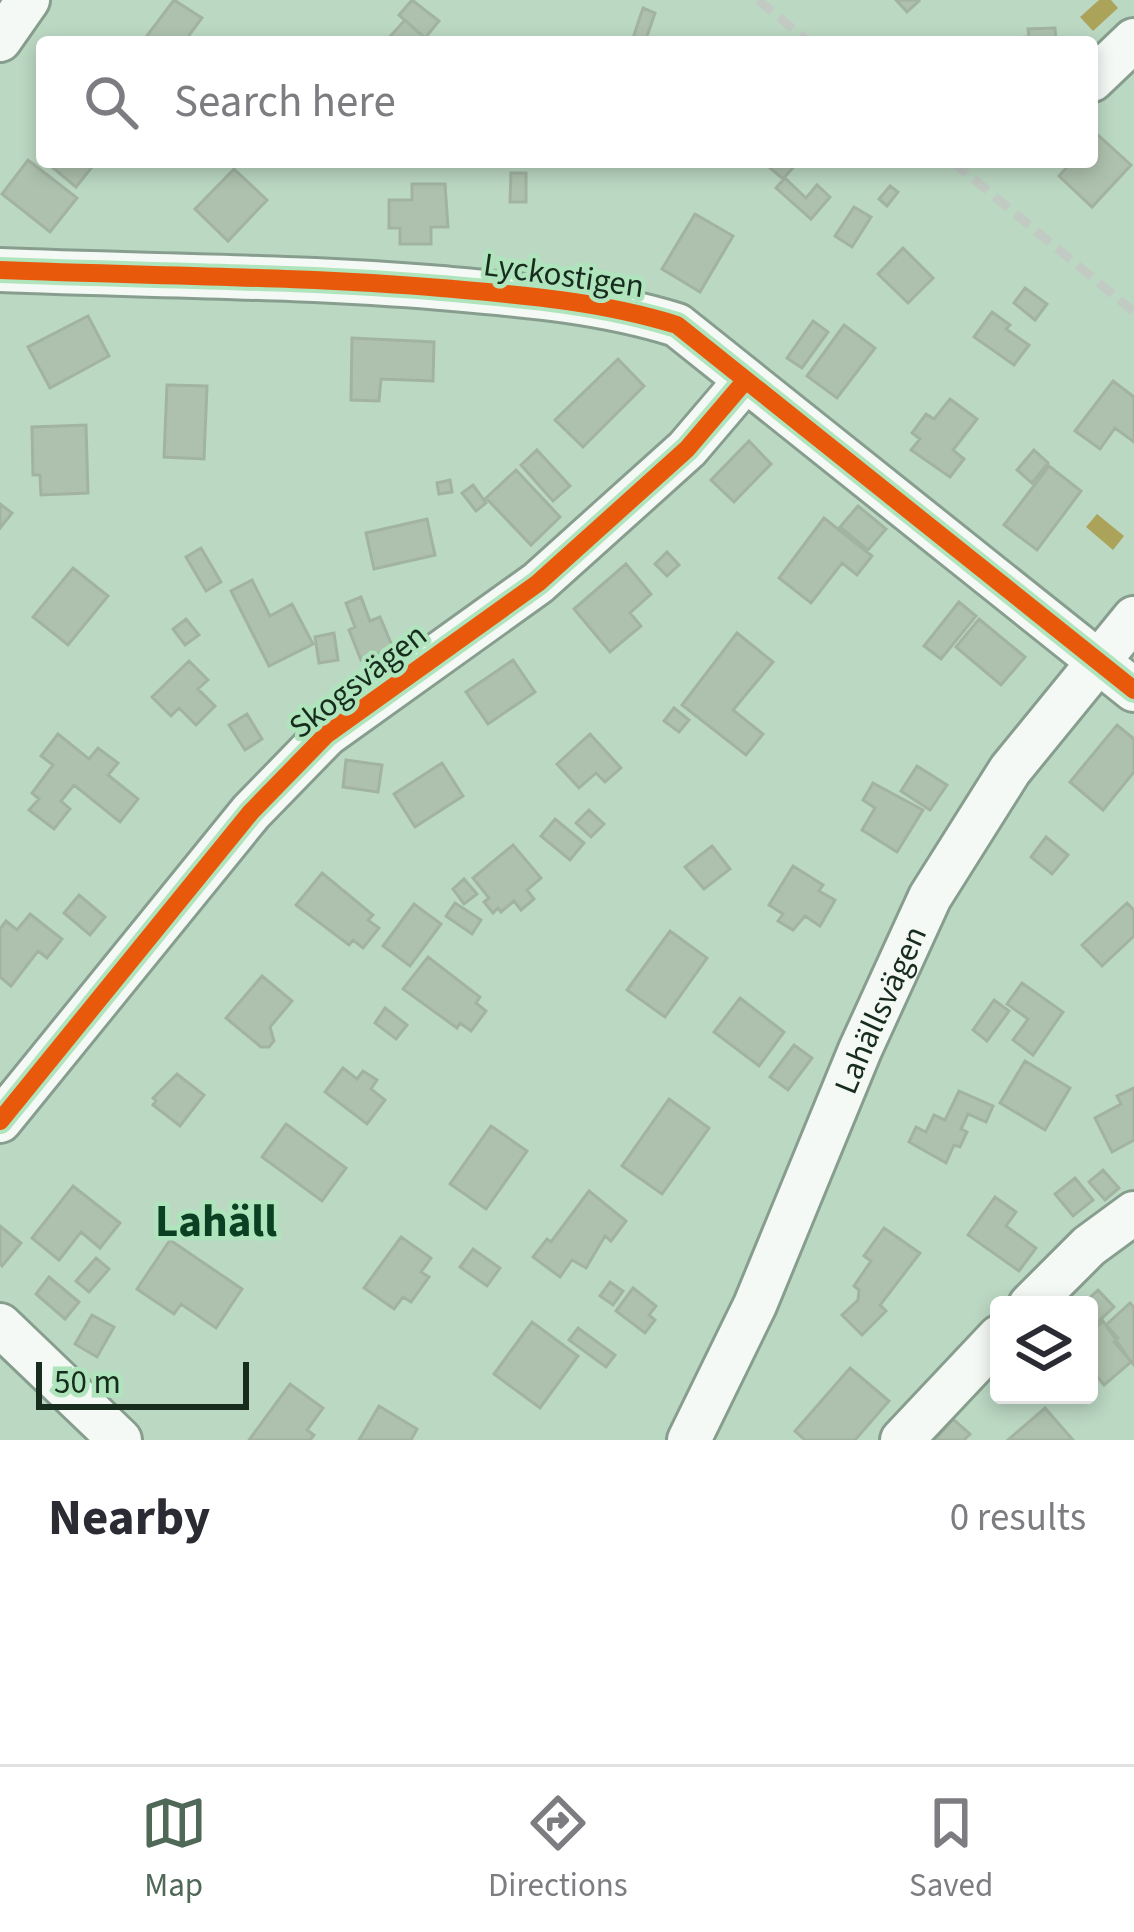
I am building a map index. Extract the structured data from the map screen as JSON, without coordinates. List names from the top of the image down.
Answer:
{
  "streets": {
    "street": ["Lyckostigen", "Skogsvägen", "Lahällsvägen"]
  },
  "crossings": [
    ["Lyckostigen", "Skogsvägen"],
    ["Lyckostigen", "Lahällsvägen"]
  ],
  "districts": ["Lahäll"],
  "scale_bar": "50 m",
  "page": {
    "search": "Search here",
    "scale": "50 m",
    "heading": ["Nearby", "0 results"],
    "nav": ["Map", "Directions", "Saved"]
  }
}
